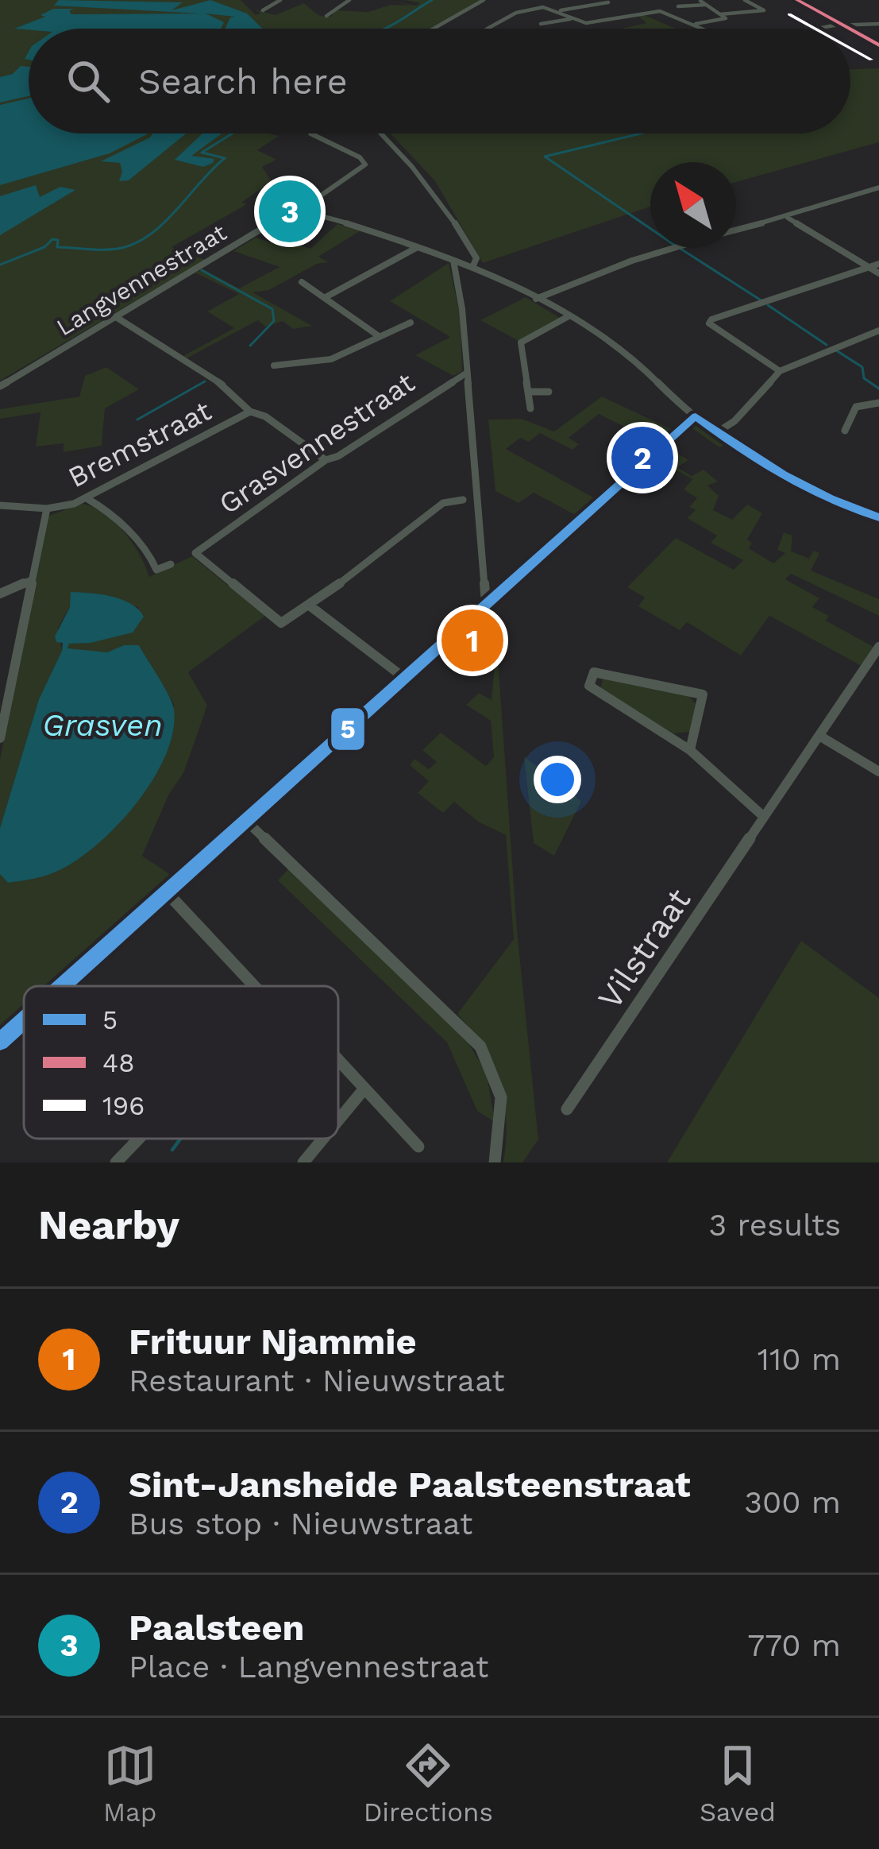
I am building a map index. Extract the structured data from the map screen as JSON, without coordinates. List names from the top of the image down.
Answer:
{
  "streets": {
    "street": [
      "Langvennestraat",
      "Grasvennestraat",
      "Bremstraat",
      "Vilstraat"
    ]
  },
  "crossings": [
    ["Langvennestraat", "Bremstraat"],
    ["Grasvennestraat", "Bremstraat"]
  ],
  "water": ["Grasven"],
  "lines": ["transit line 48", "transit line 196", "transit line 5"],
  "legend": ["5", "48", "196"],
  "north": "top left",
  "page": {
    "search": "Search here",
    "pins": ["3", "2", "1"],
    "heading": ["Nearby", "3 results"],
    "list": [
      {
        "mark": "1",
        "name": "Frituur Njammie",
        "note": "Restaurant · Nieuwstraat",
        "value": "110 m"
      },
      {
        "mark": "2",
        "name": "Sint-Jansheide Paalsteenstraat",
        "note": "Bus stop · Nieuwstraat",
        "value": "300 m"
      },
      {
        "mark": "3",
        "name": "Paalsteen",
        "note": "Place · Langvennestraat",
        "value": "770 m"
      }
    ],
    "nav": ["Map", "Directions", "Saved"]
  }
}
